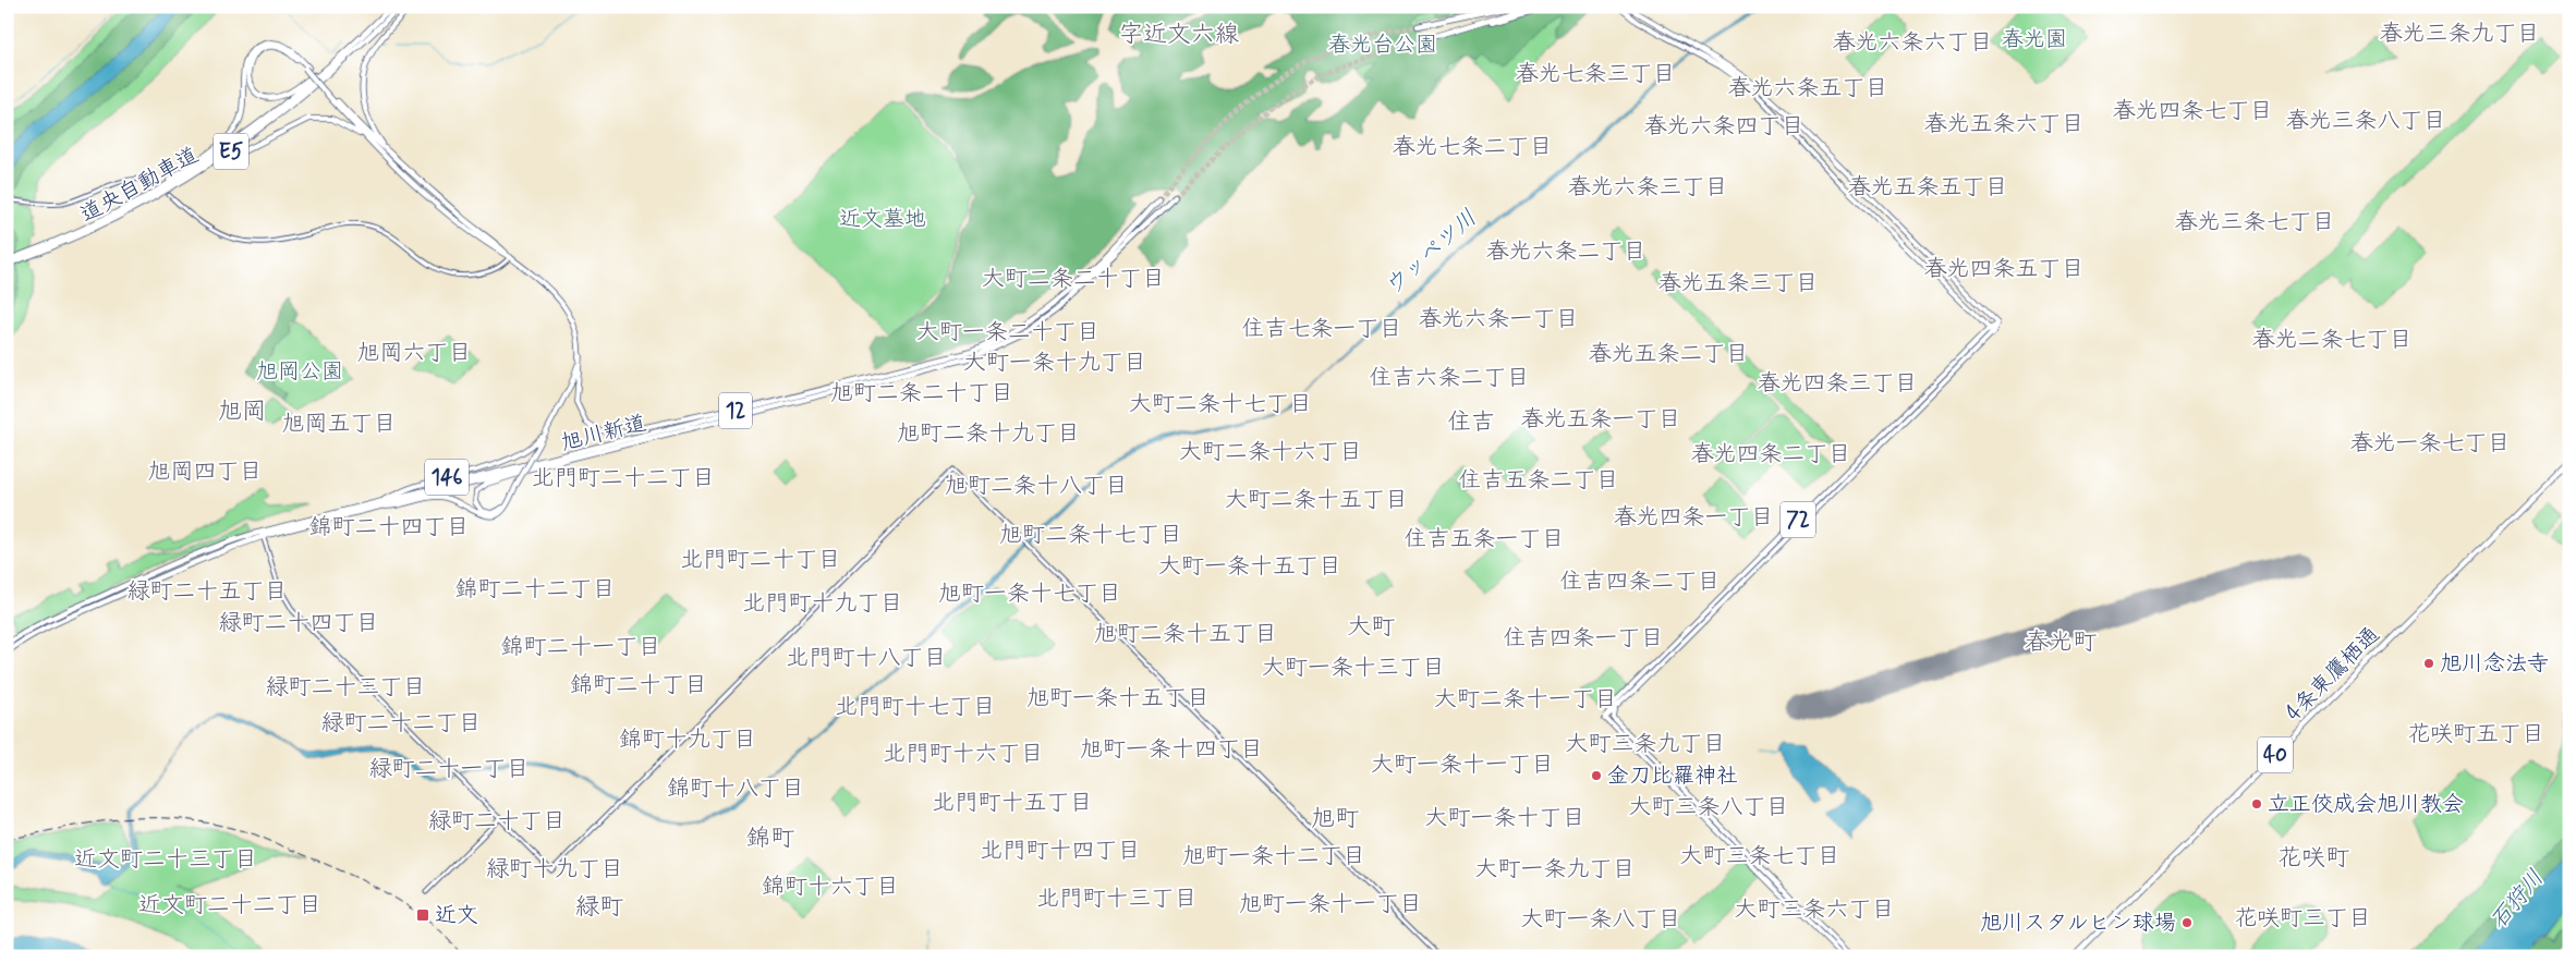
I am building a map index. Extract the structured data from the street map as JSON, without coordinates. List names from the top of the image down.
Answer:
{
  "streets": {
    "highway": [
      "E5",
      "道央自動車道",
      "12",
      "旭川新道",
      "4条東鷹栖通",
      "40"
    ],
    "main road": ["146", "72"]
  },
  "crossings": [
    ["旭川新道", "146"]
  ],
  "districts": [
    "春光三条九丁目",
    "字近文六線",
    "春光六条六丁目",
    "春光七条三丁目",
    "春光六条五丁目",
    "春光四条七丁目",
    "春光三条八丁目",
    "春光五条六丁目",
    "春光六条四丁目",
    "春光七条二丁目",
    "春光六条三丁目",
    "春光五条五丁目",
    "春光三条七丁目",
    "春光六条二丁目",
    "春光四条五丁目",
    "大町二条二十丁目",
    "春光五条三丁目",
    "春光六条一丁目",
    "住吉七条一丁目",
    "大町一条二十丁目",
    "春光二条七丁目",
    "旭岡六丁目",
    "春光五条二丁目",
    "大町一条十九丁目",
    "住吉六条二丁目",
    "春光四条三丁目",
    "旭町二条二十丁目",
    "大町二条十七丁目",
    "旭岡",
    "春光五条一丁目",
    "住吉",
    "旭岡五丁目",
    "旭町二条十九丁目",
    "春光一条七丁目",
    "大町二条十六丁目",
    "春光四条二丁目",
    "旭岡四丁目",
    "北門町二十二丁目",
    "住吉五条二丁目",
    "旭町二条十八丁目",
    "大町二条十五丁目",
    "春光四条一丁目",
    "錦町二十四丁目",
    "旭町二条十七丁目",
    "住吉五条一丁目",
    "北門町二十丁目",
    "大町一条十五丁目",
    "住吉四条二丁目",
    "錦町二十二丁目",
    "緑町二十五丁目",
    "旭町一条十七丁目",
    "北門町十九丁目",
    "緑町二十四丁目",
    "大町",
    "旭町二条十五丁目",
    "住吉四条一丁目",
    "春光町",
    "錦町二十一丁目",
    "北門町十八丁目",
    "大町一条十三丁目",
    "錦町二十丁目",
    "緑町二十三丁目",
    "旭町一条十五丁目",
    "大町二条十一丁目",
    "北門町十七丁目",
    "緑町二十二丁目",
    "花咲町五丁目",
    "錦町十九丁目",
    "大町三条九丁目",
    "旭町一条十四丁目",
    "北門町十六丁目",
    "大町一条十一丁目",
    "緑町二十一丁目",
    "錦町十八丁目",
    "北門町十五丁目",
    "大町三条八丁目",
    "大町一条十丁目",
    "旭町",
    "緑町二十丁目",
    "錦町",
    "北門町十四丁目",
    "旭町一条十二丁目",
    "大町三条七丁目",
    "花咲町",
    "近文町二十三丁目",
    "緑町十九丁目",
    "大町一条九丁目",
    "錦町十六丁目",
    "北門町十三丁目",
    "旭町一条十一丁目",
    "近文町二十二丁目",
    "緑町",
    "大町三条六丁目",
    "花咲町三丁目",
    "大町一条八丁目"
  ],
  "water": ["ウッペツ川", "石狩川"],
  "parks": [
    "春光園",
    "春光台公園",
    "近文墓地",
    "旭岡公園"
  ],
  "places": {
    "other": [
      "旭川念法寺",
      "金刀比羅神社",
      "立正佼成会旭川教会",
      "旭川スタルヒン球場"
    ],
    "transit": ["近文"]
  }
}
